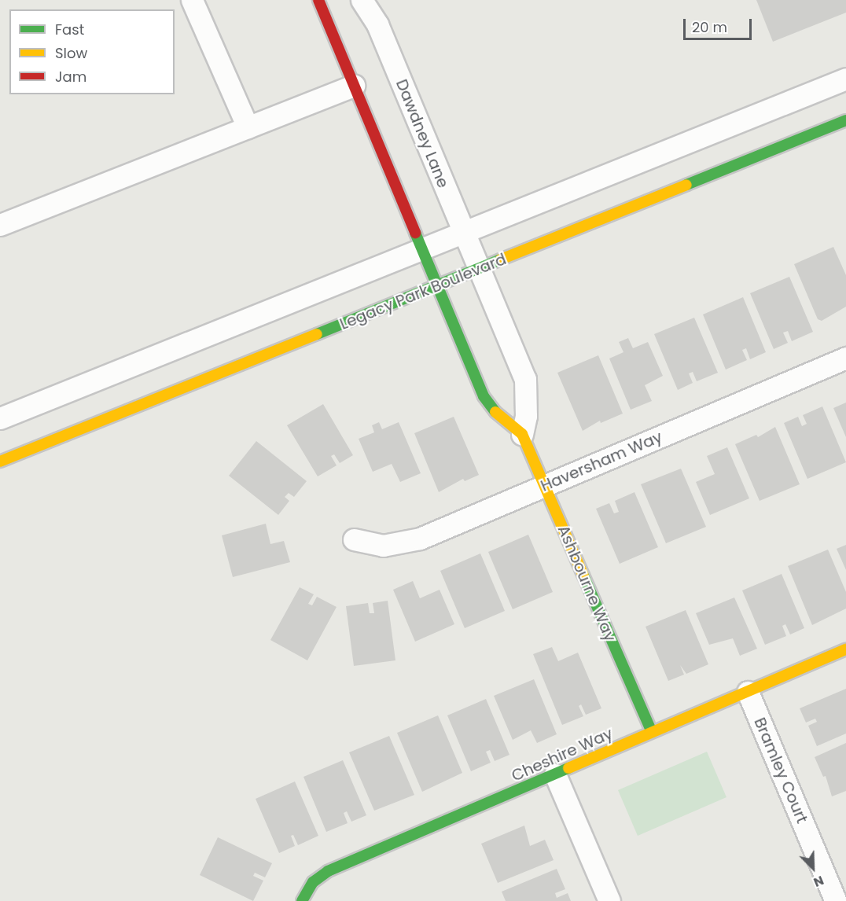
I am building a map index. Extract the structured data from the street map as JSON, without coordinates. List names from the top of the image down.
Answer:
{
  "streets": {
    "street": [
      "Dawdney Lane",
      "Legacy Park Boulevard",
      "Haversham Way",
      "Ashbourne Way",
      "Cheshire Way",
      "Bramley Court"
    ]
  },
  "crossings": [
    ["Dawdney Lane", "Legacy Park Boulevard"],
    ["Legacy Park Boulevard", "Ashbourne Way"],
    ["Haversham Way", "Ashbourne Way"],
    ["Ashbourne Way", "Cheshire Way"],
    ["Cheshire Way", "Bramley Court"]
  ],
  "legend": ["Fast", "Slow", "Jam"],
  "scale_bar": "20 m",
  "north": "bottom right"
}
